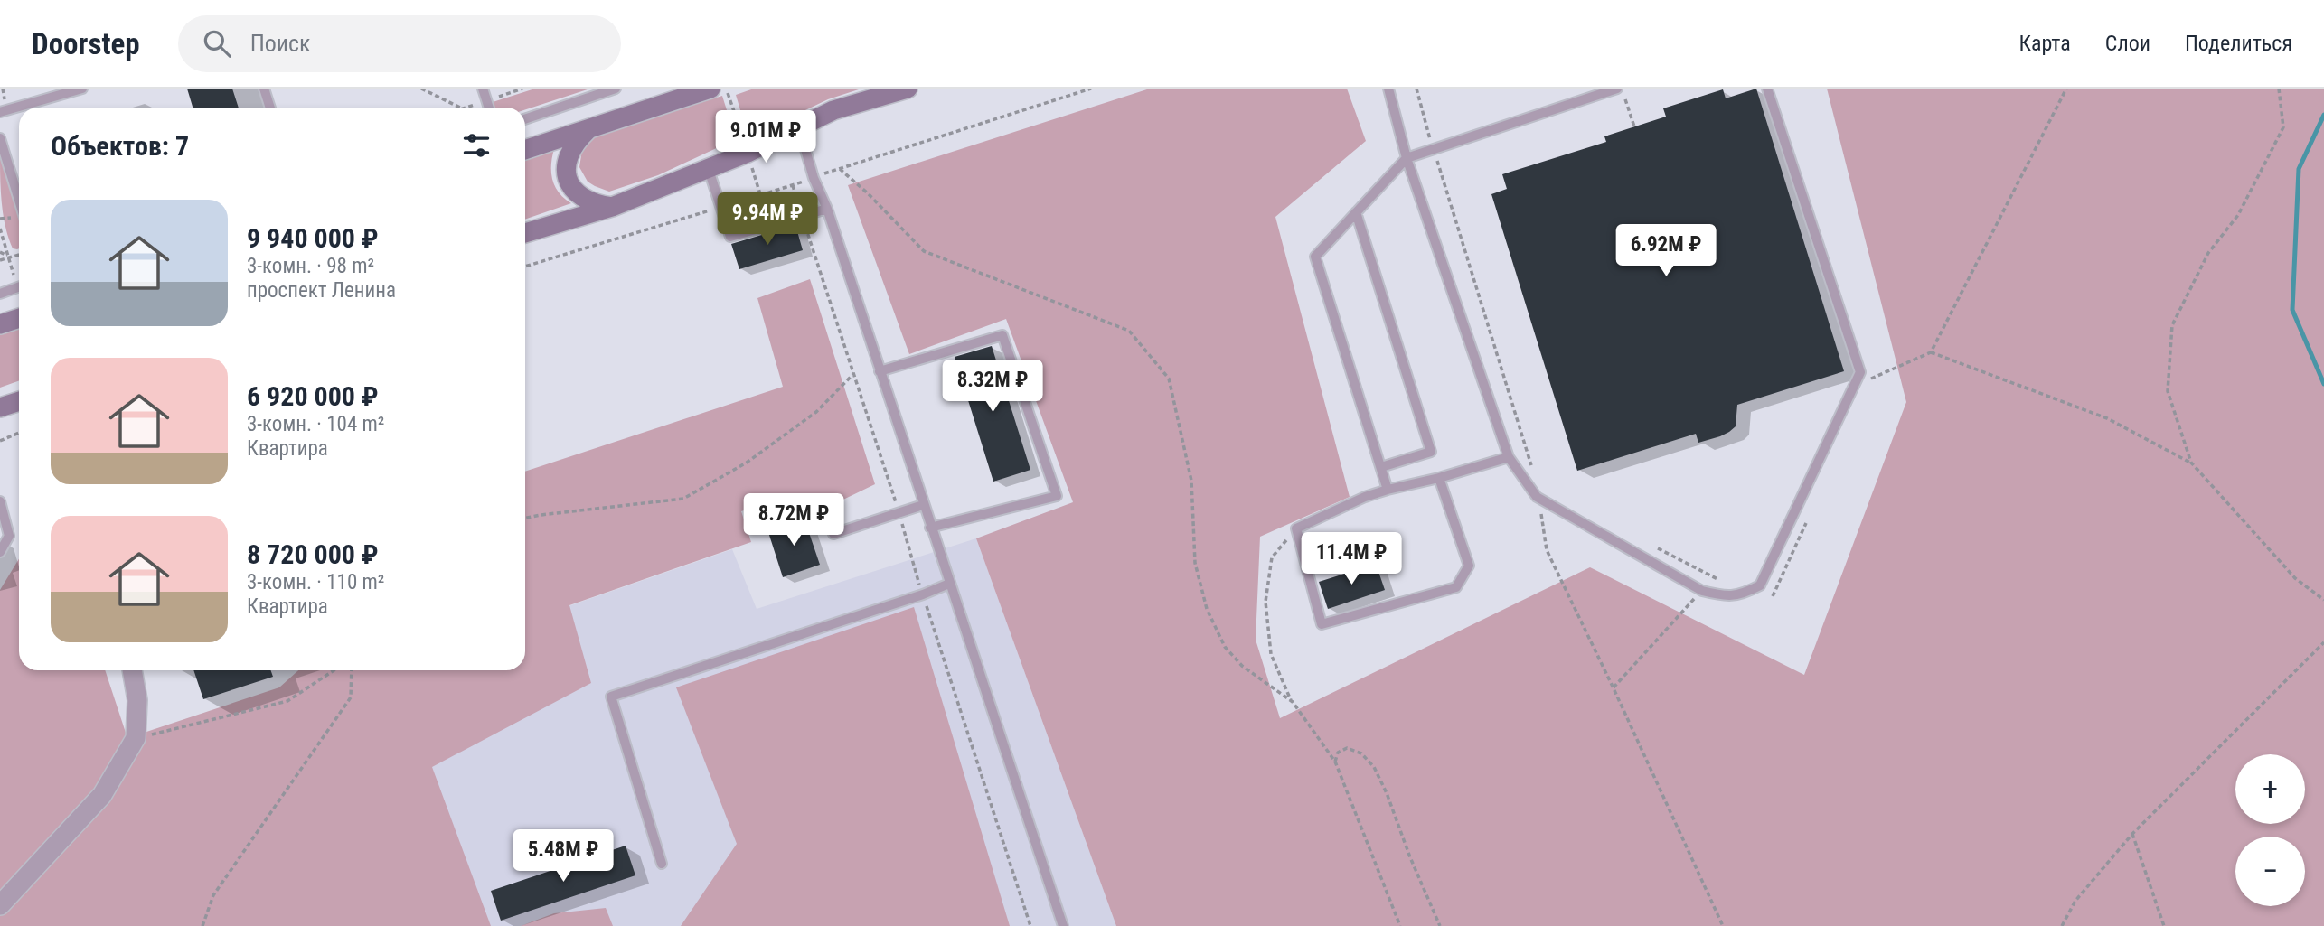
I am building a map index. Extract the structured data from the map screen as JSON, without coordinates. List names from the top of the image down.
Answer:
{
  "page": {
    "header": "Doorstep",
    "search": "Поиск",
    "nav": ["Карта", "Слои", "Поделиться"],
    "heading": "Объектов: 7",
    "price": [
      "9.01M ₽",
      "9.94M ₽",
      "6.92M ₽",
      "8.32M ₽",
      "8.72M ₽",
      "11.4M ₽",
      "5.48M ₽"
    ],
    "list": [
      {
        "name": "9 940 000 ₽",
        "note": "3-комн. · 98 m² · проспект Ленина"
      },
      {
        "name": "6 920 000 ₽",
        "note": "3-комн. · 104 m² · Квартира"
      },
      {
        "name": "8 720 000 ₽",
        "note": "3-комн. · 110 m² · Квартира"
      }
    ],
    "map_buttons": ["+", "−"]
  }
}
